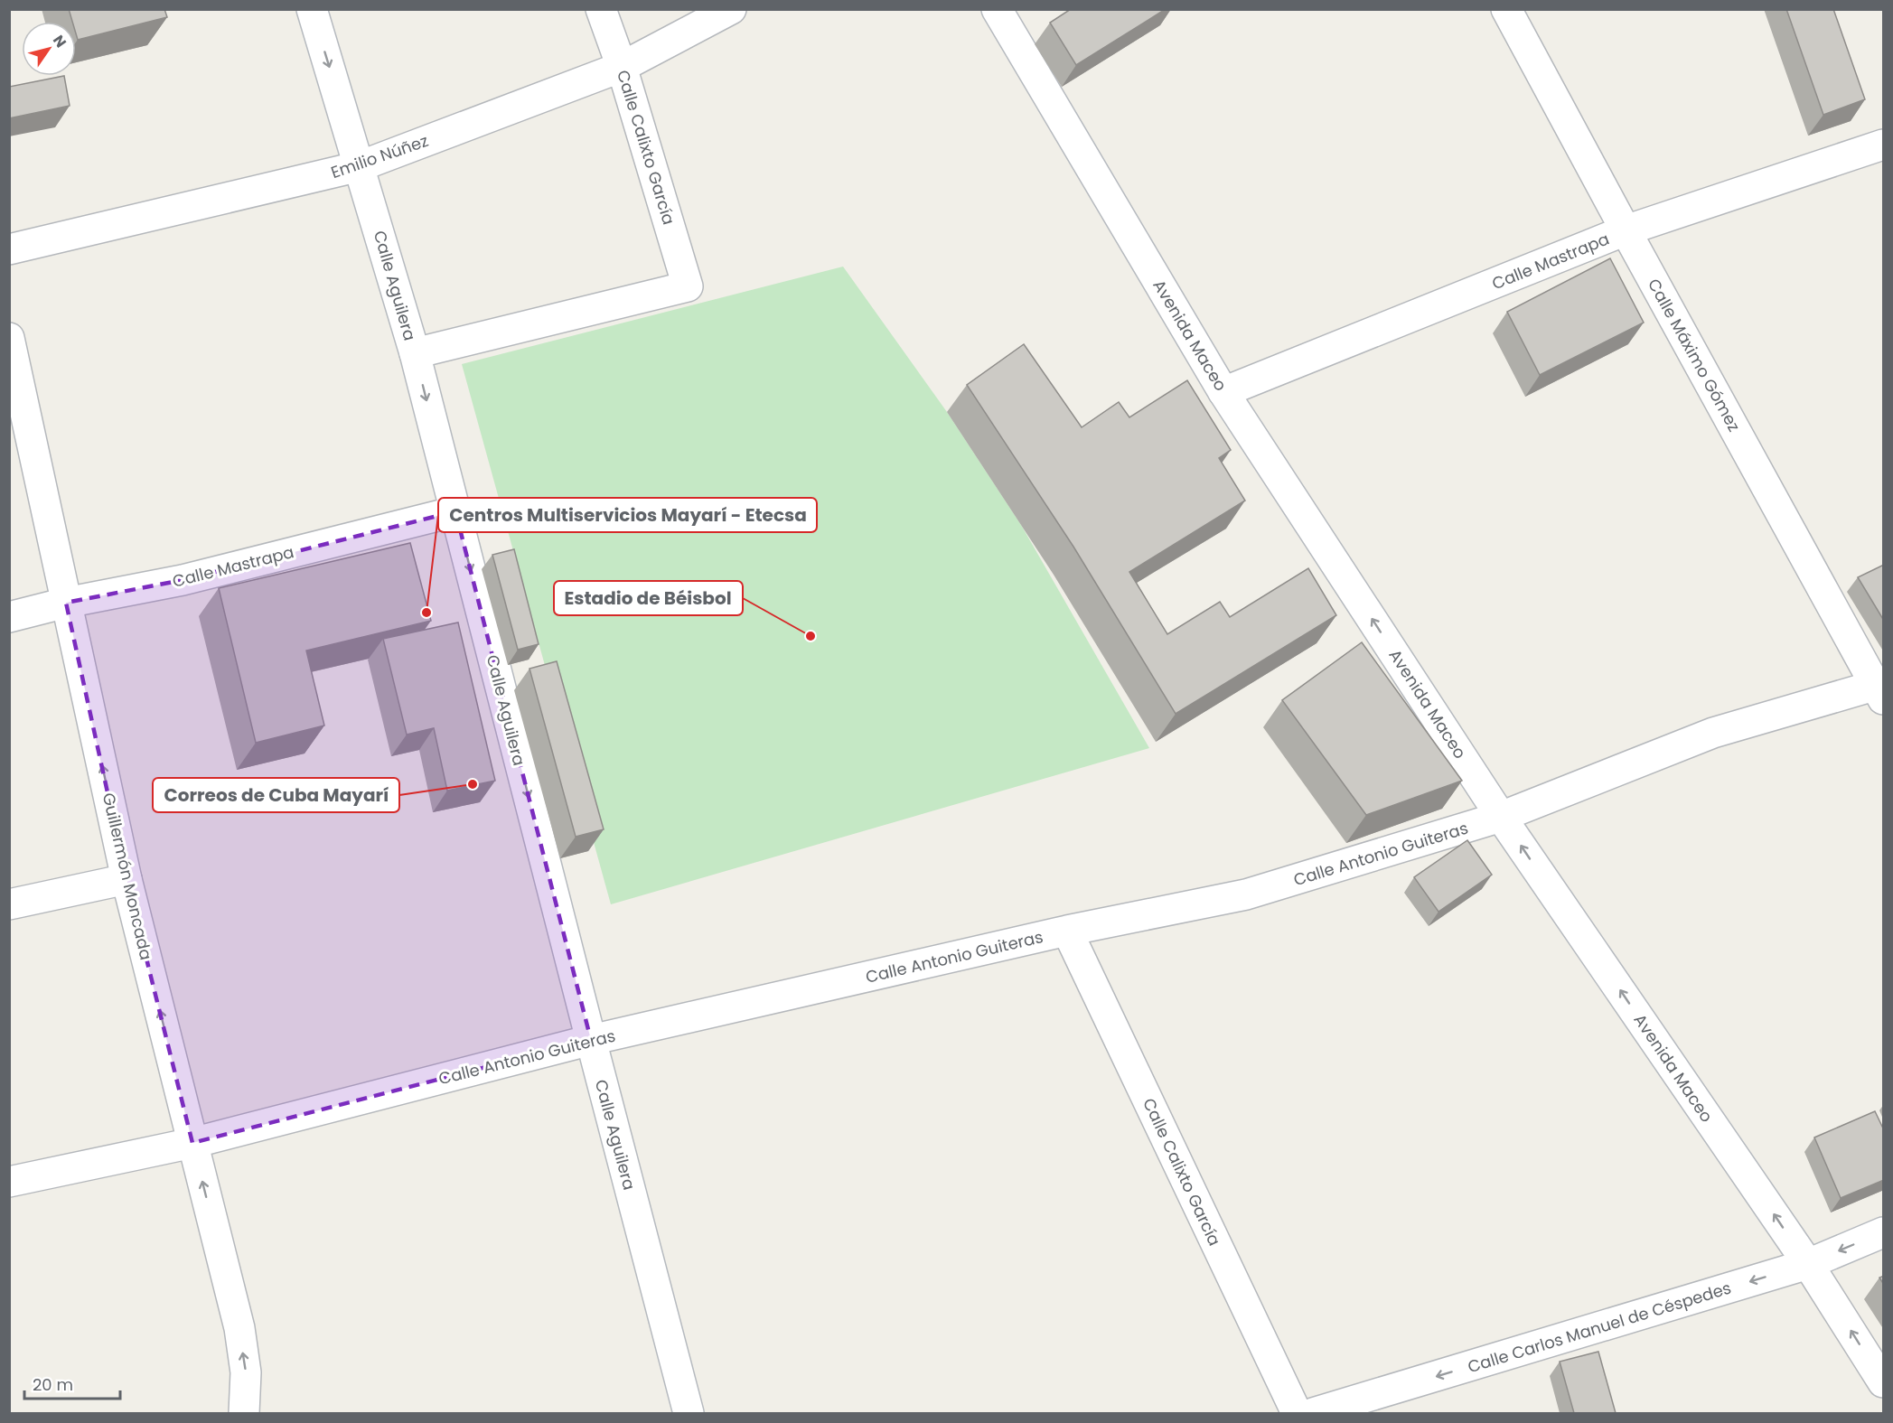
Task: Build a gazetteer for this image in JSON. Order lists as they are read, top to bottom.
{
  "streets": {
    "street": [
      "Calle Calixto García",
      "Emilio Núñez",
      "Calle Mastrapa",
      "Calle Aguilera",
      "Avenida Maceo",
      "Calle Máximo Gómez",
      "Calle Antonio Guiteras",
      "Guillermón Moncada",
      "Calle Carlos Manuel de Céspedes"
    ]
  },
  "crossings": [
    ["Calle Calixto García", "Emilio Núñez"],
    ["Calle Calixto García", "Calle Aguilera"],
    ["Calle Calixto García", "Calle Antonio Guiteras"],
    ["Calle Calixto García", "Calle Carlos Manuel de Céspedes"],
    ["Emilio Núñez", "Calle Aguilera"],
    ["Calle Mastrapa", "Calle Aguilera"],
    ["Calle Mastrapa", "Avenida Maceo"],
    ["Calle Mastrapa", "Calle Máximo Gómez"],
    ["Calle Mastrapa", "Guillermón Moncada"],
    ["Calle Aguilera", "Calle Antonio Guiteras"],
    ["Avenida Maceo", "Calle Antonio Guiteras"],
    ["Avenida Maceo", "Calle Carlos Manuel de Céspedes"],
    ["Calle Máximo Gómez", "Calle Antonio Guiteras"],
    ["Calle Antonio Guiteras", "Guillermón Moncada"]
  ],
  "one_way": [
    "Calle Aguilera",
    "Avenida Maceo",
    "Guillermón Moncada",
    "Calle Carlos Manuel de Céspedes"
  ],
  "places": ["Centros Multiservicios Mayarí - Etecsa", "Estadio de Béisbol", "Correos de Cuba Mayarí"],
  "scale_bar": "20 m",
  "north": "top right"
}
